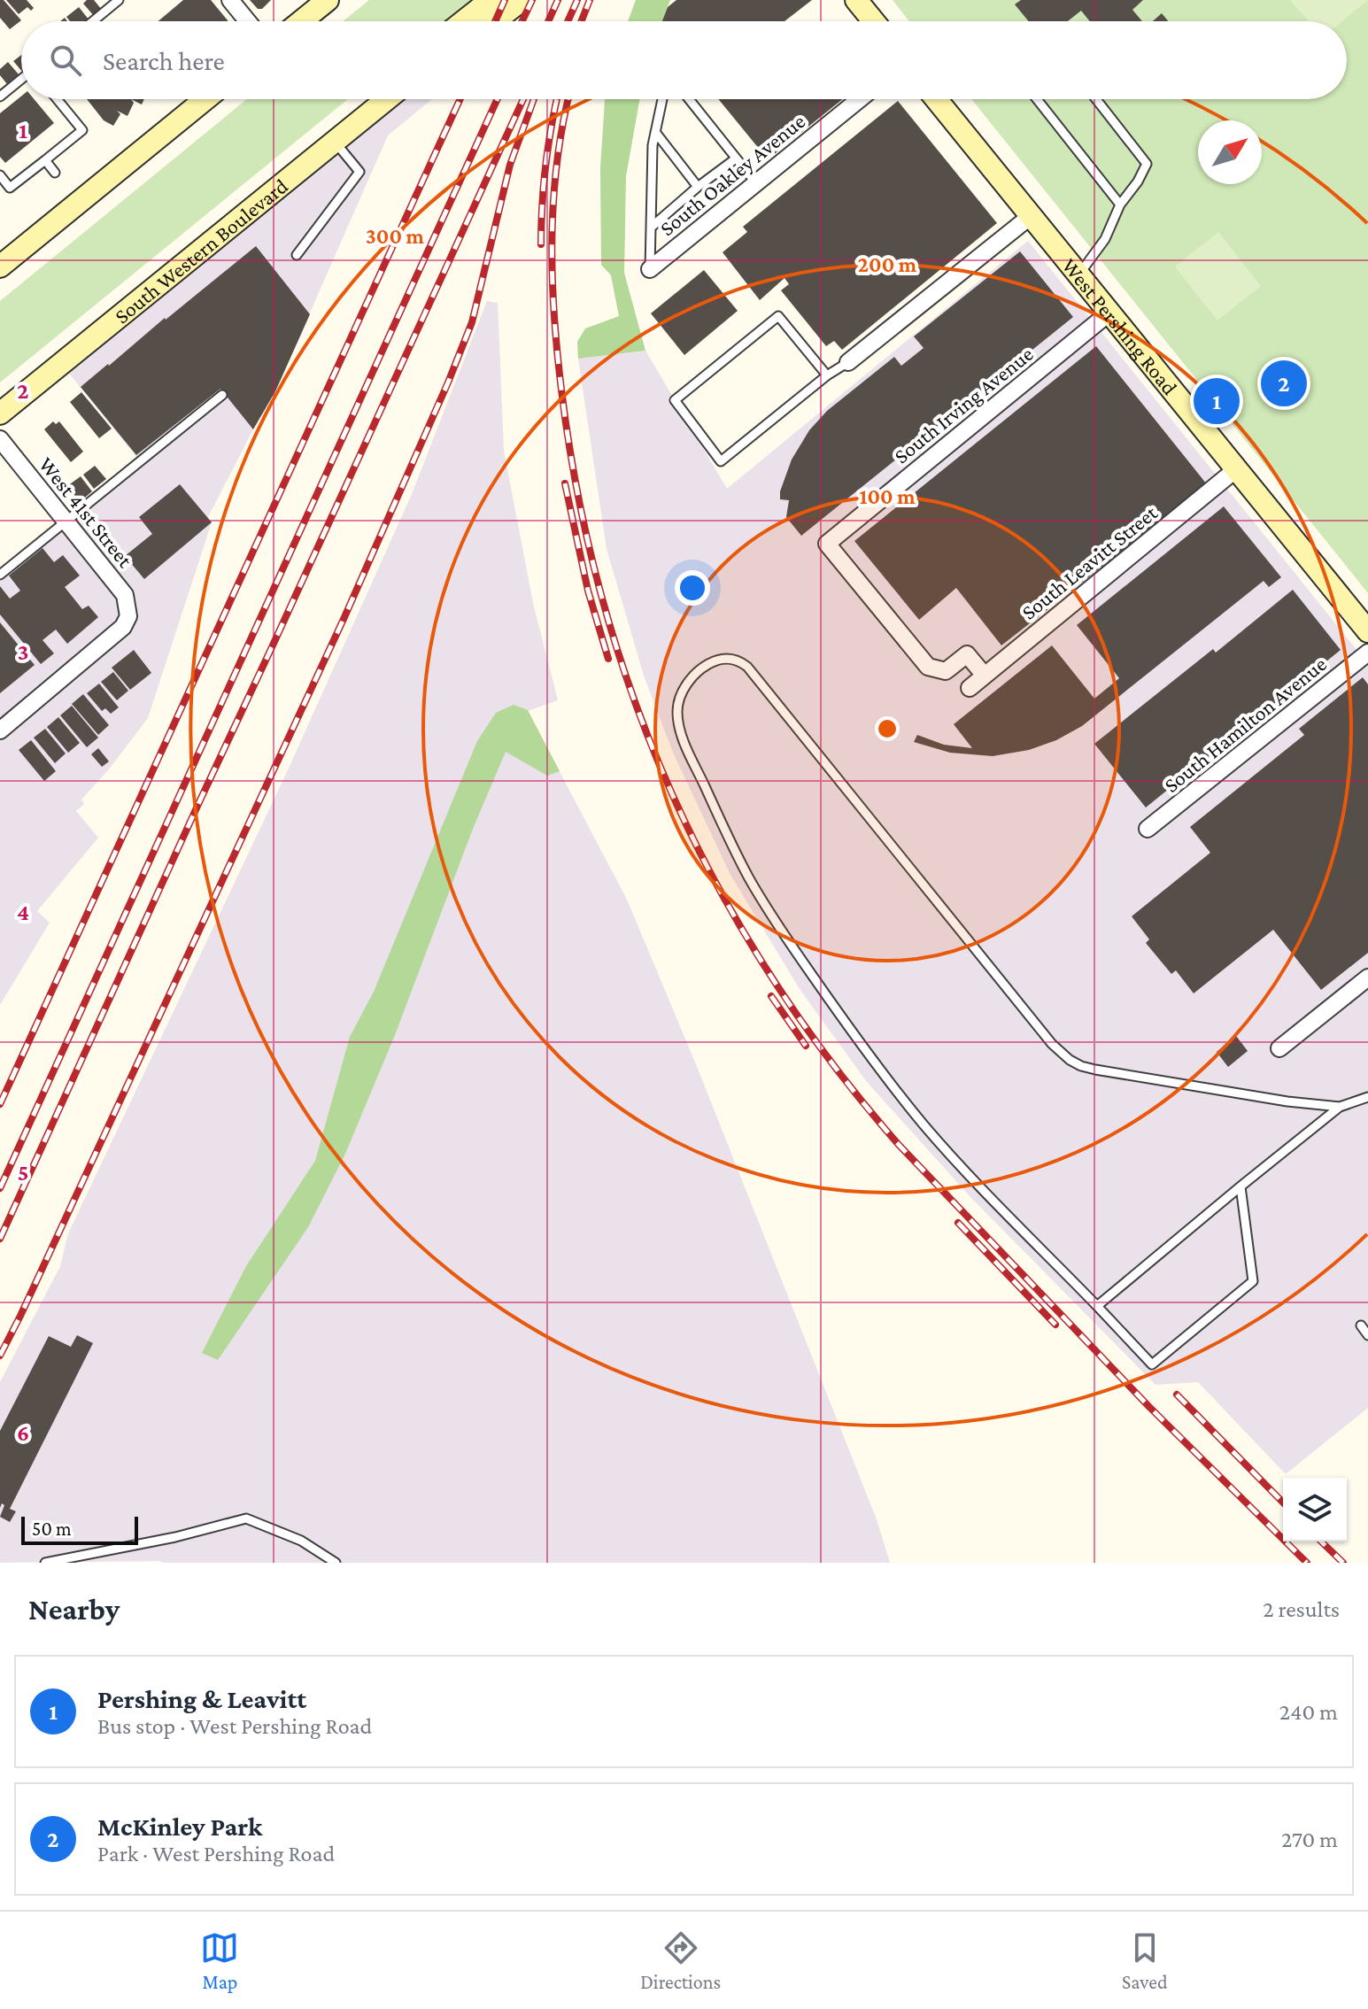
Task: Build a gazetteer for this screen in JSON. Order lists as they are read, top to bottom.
{
  "streets": {
    "main road": ["South Western Boulevard", "West Pershing Road"],
    "street": [
      "South Oakley Avenue",
      "South Irving Avenue",
      "West 41st Street",
      "South Leavitt Street",
      "South Hamilton Avenue"
    ]
  },
  "crossings": [
    ["West Pershing Road", "South Irving Avenue"],
    ["West Pershing Road", "South Leavitt Street"],
    ["South Irving Avenue", "South Leavitt Street"]
  ],
  "scale_bar": "50 m",
  "north": "top right",
  "page": {
    "search": "Search here",
    "pins": ["2", "1"],
    "scale": "50 m",
    "heading": ["Nearby", "2 results"],
    "list": [
      {
        "mark": "1",
        "name": "Pershing & Leavitt",
        "note": "Bus stop · West Pershing Road",
        "value": "240 m"
      },
      {
        "mark": "2",
        "name": "McKinley Park",
        "note": "Park · West Pershing Road",
        "value": "270 m"
      }
    ],
    "nav": ["Map", "Directions", "Saved"]
  },
  "grid": {
    "rows": [
      "1",
      "2",
      "3",
      "4",
      "5",
      "6"
    ]
  },
  "rings": ["300 m", "200 m", "100 m"]
}
